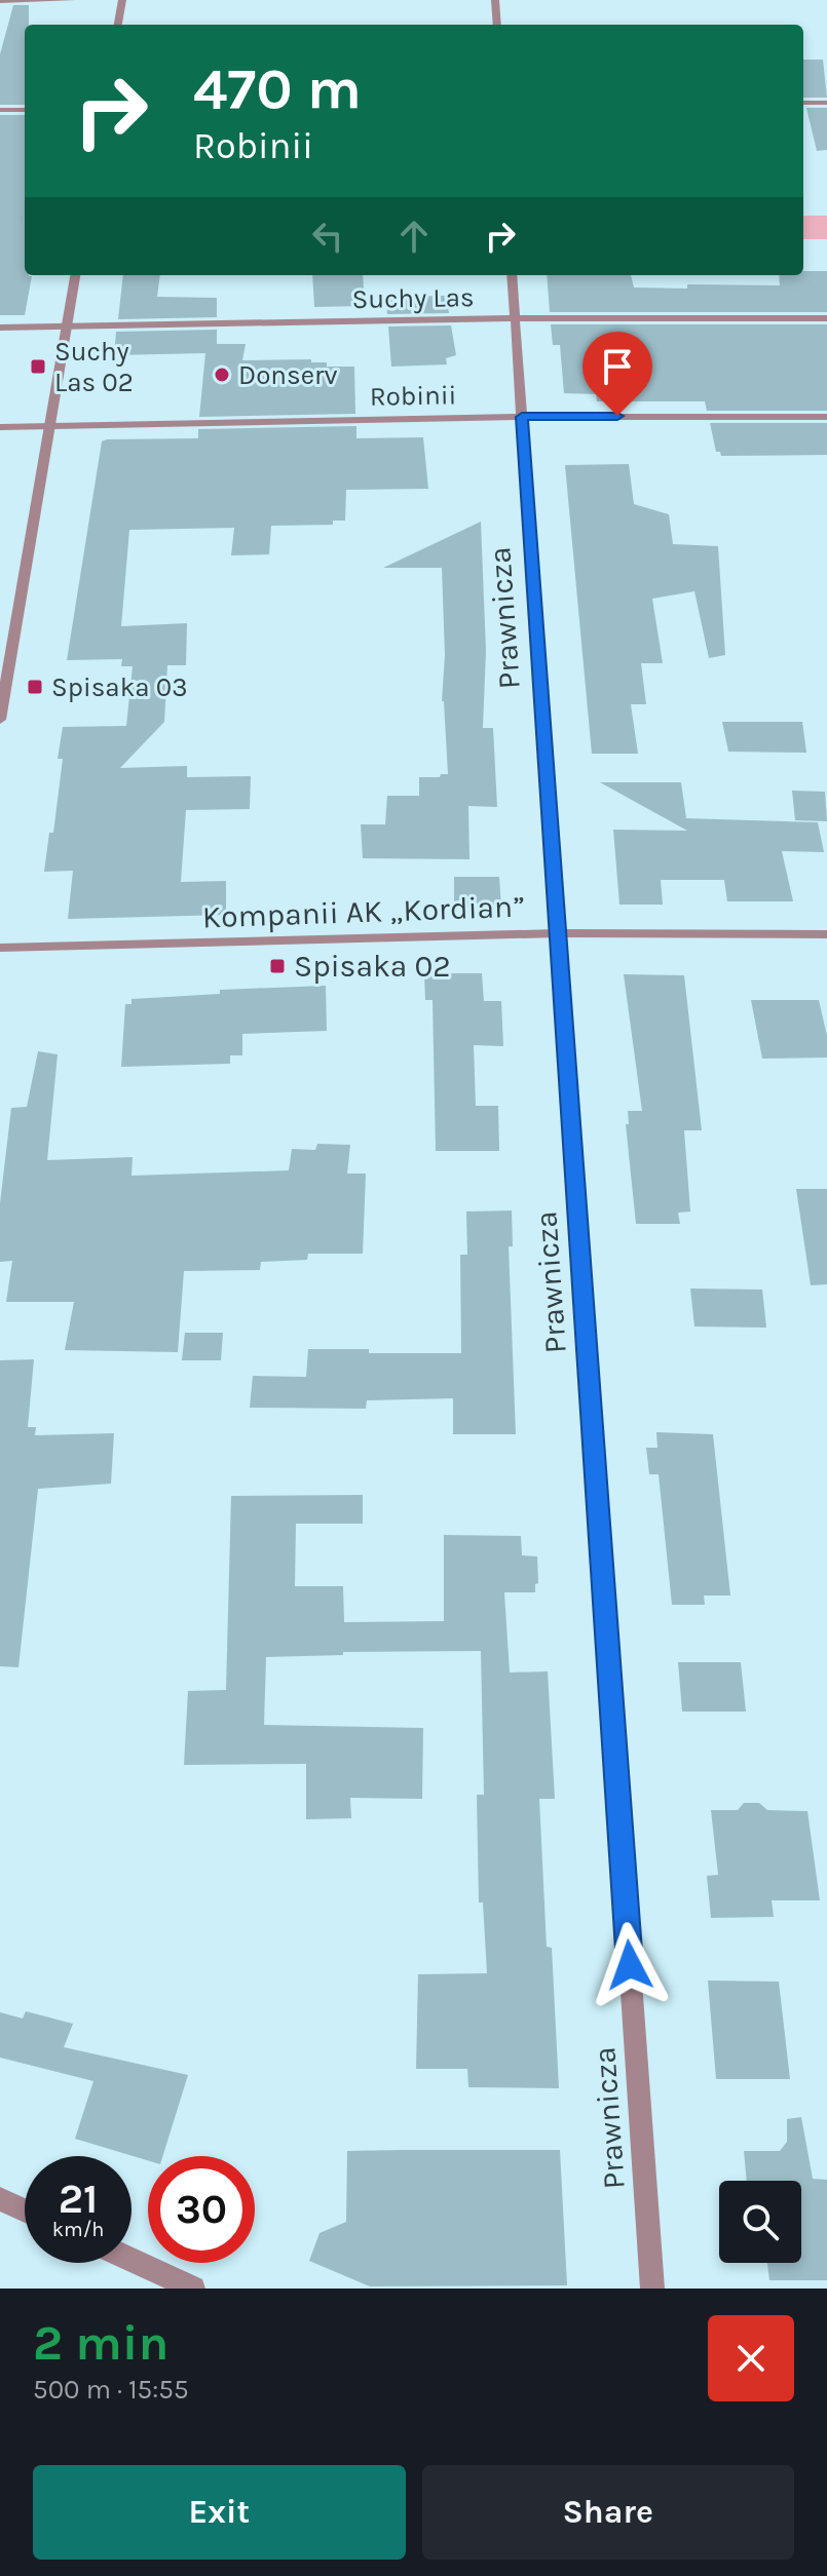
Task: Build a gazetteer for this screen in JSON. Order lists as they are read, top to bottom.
{
  "streets": {
    "street": [
      "Suchy Las",
      "Robinii",
      "Prawnicza",
      "Kompanii AK „Kordian”"
    ]
  },
  "crossings": [
    ["Suchy Las", "Prawnicza"],
    ["Robinii", "Prawnicza"],
    ["Prawnicza", "Kompanii AK „Kordian”"]
  ],
  "places": {
    "transit": ["Suchy Las 02", "Spisaka 03", "Spisaka 02"],
    "other": ["Donserv"]
  },
  "page": {
    "turn": ["470 m", "Robinii"],
    "speed": "21 km/h",
    "limit": "30",
    "heading": ["2 min", "500 m · 15:55"],
    "buttons": ["Exit", "Share"]
  }
}
